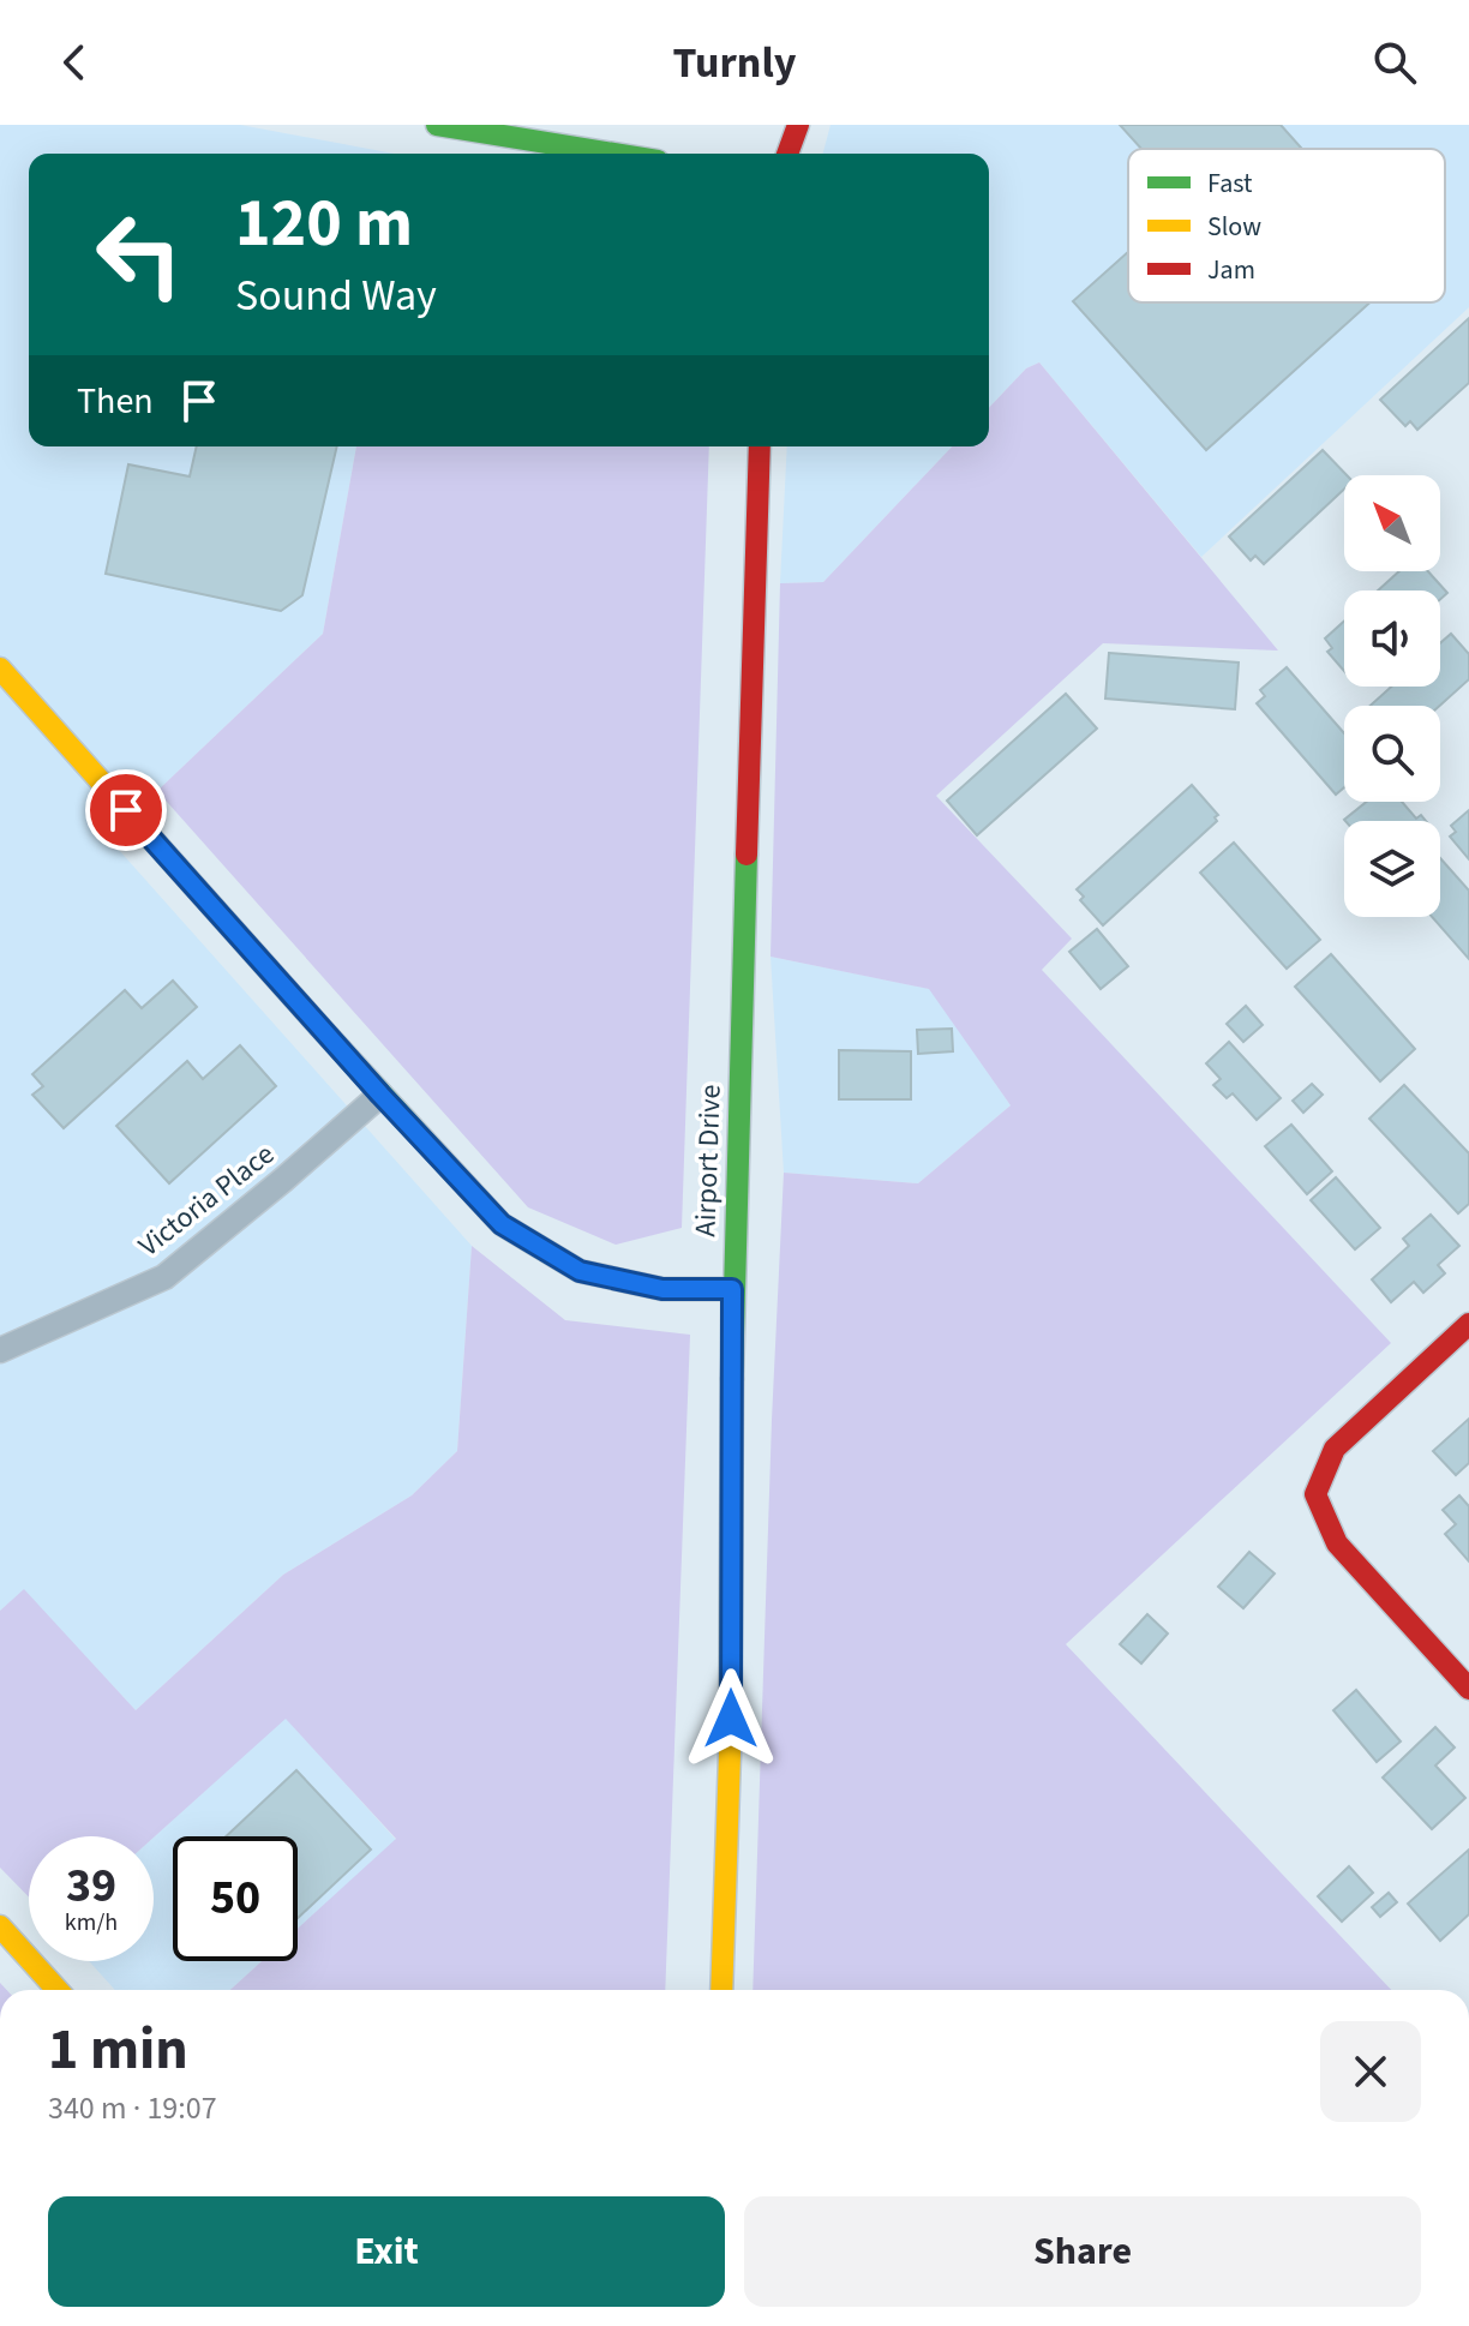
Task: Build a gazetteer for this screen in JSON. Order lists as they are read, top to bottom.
{
  "streets": {
    "street": ["Airport Drive", "Victoria Place"]
  },
  "legend": ["Fast", "Slow", "Jam"],
  "north": "top left",
  "page": {
    "header": "Turnly",
    "turn": ["120 m", "Sound Way"],
    "then": "Then",
    "speed": "39 km/h",
    "limit": "50",
    "heading": ["1 min", "340 m · 19:07"],
    "buttons": ["Exit", "Share"]
  }
}
